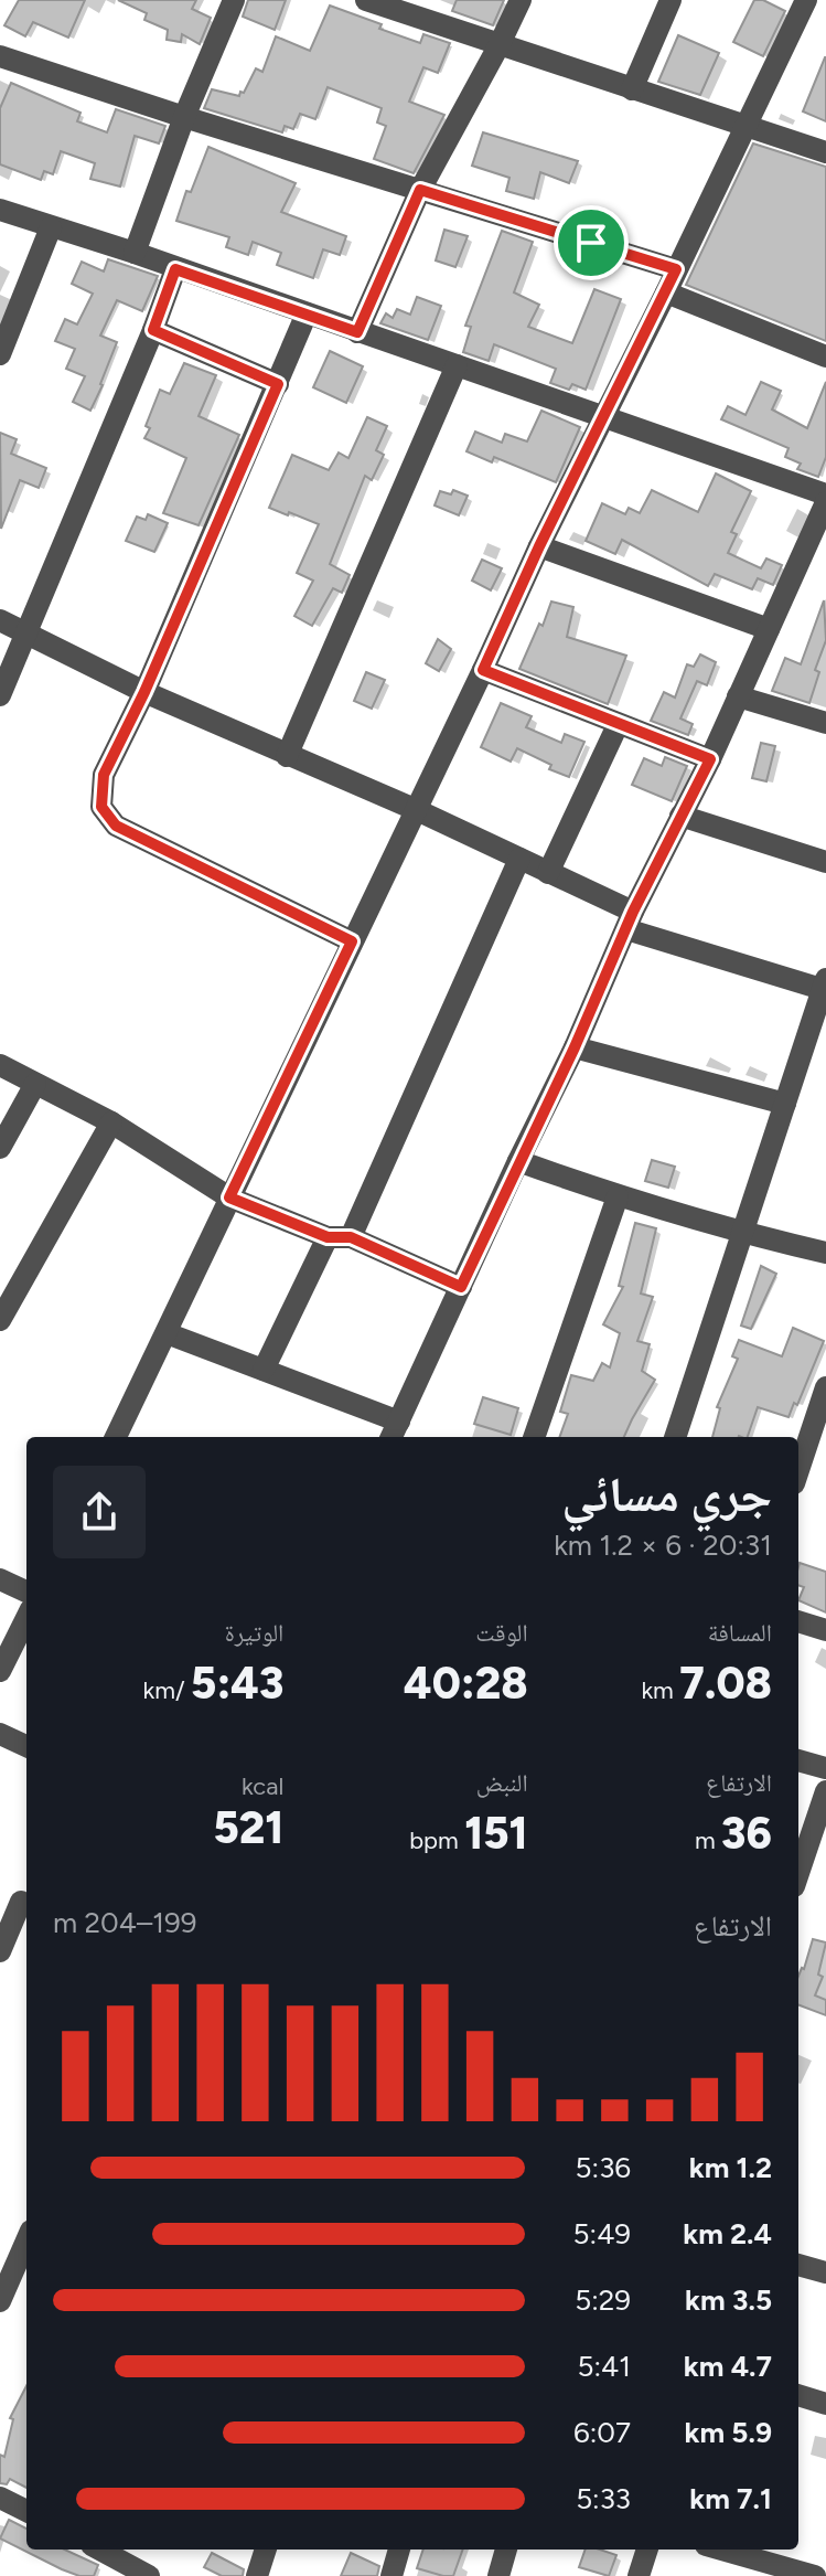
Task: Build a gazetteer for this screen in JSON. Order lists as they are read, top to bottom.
{
  "page": {
    "heading": ["جري مسائي", "20:31 · 6 × 1.2 km"],
    "stats": [
      ["المسافة", "7.08 km"],
      ["الوقت", "40:28"],
      ["الوتيرة", "5:43 /km"],
      ["الارتفاع", "36 m"],
      ["النبض", "151 bpm"],
      ["kcal", "521"]
    ],
    "chart": ["الارتفاع", "199–204 m"],
    "list": [
      {
        "name": "1.2 km",
        "note": "5:36"
      },
      {
        "name": "2.4 km",
        "note": "5:49"
      },
      {
        "name": "3.5 km",
        "note": "5:29"
      },
      {
        "name": "4.7 km",
        "note": "5:41"
      },
      {
        "name": "5.9 km",
        "note": "6:07"
      },
      {
        "name": "7.1 km",
        "note": "5:33"
      }
    ]
  }
}
